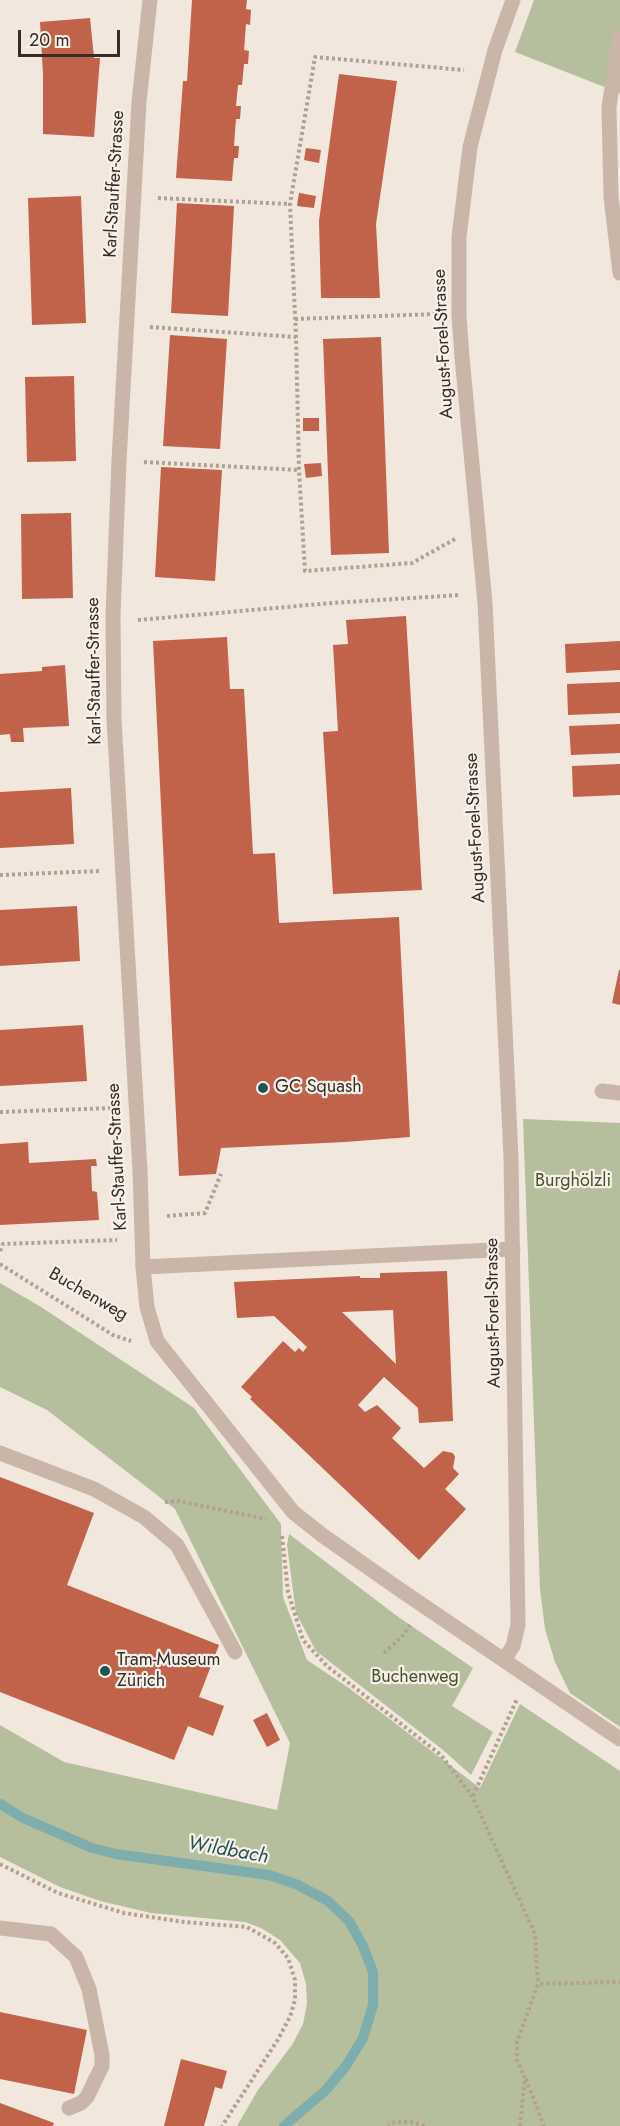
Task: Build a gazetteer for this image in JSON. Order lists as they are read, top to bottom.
{
  "streets": {
    "street": ["Karl-Stauffer-Strasse", "August-Forel-Strasse"],
    "path": ["Buchenweg"]
  },
  "crossings": [
    ["Karl-Stauffer-Strasse", "Buchenweg"]
  ],
  "water": ["Wildbach"],
  "parks": ["Burghölzli", "Buchenweg"],
  "places": ["GC Squash", "Tram-Museum Zürich"],
  "scale_bar": "20 m"
}
